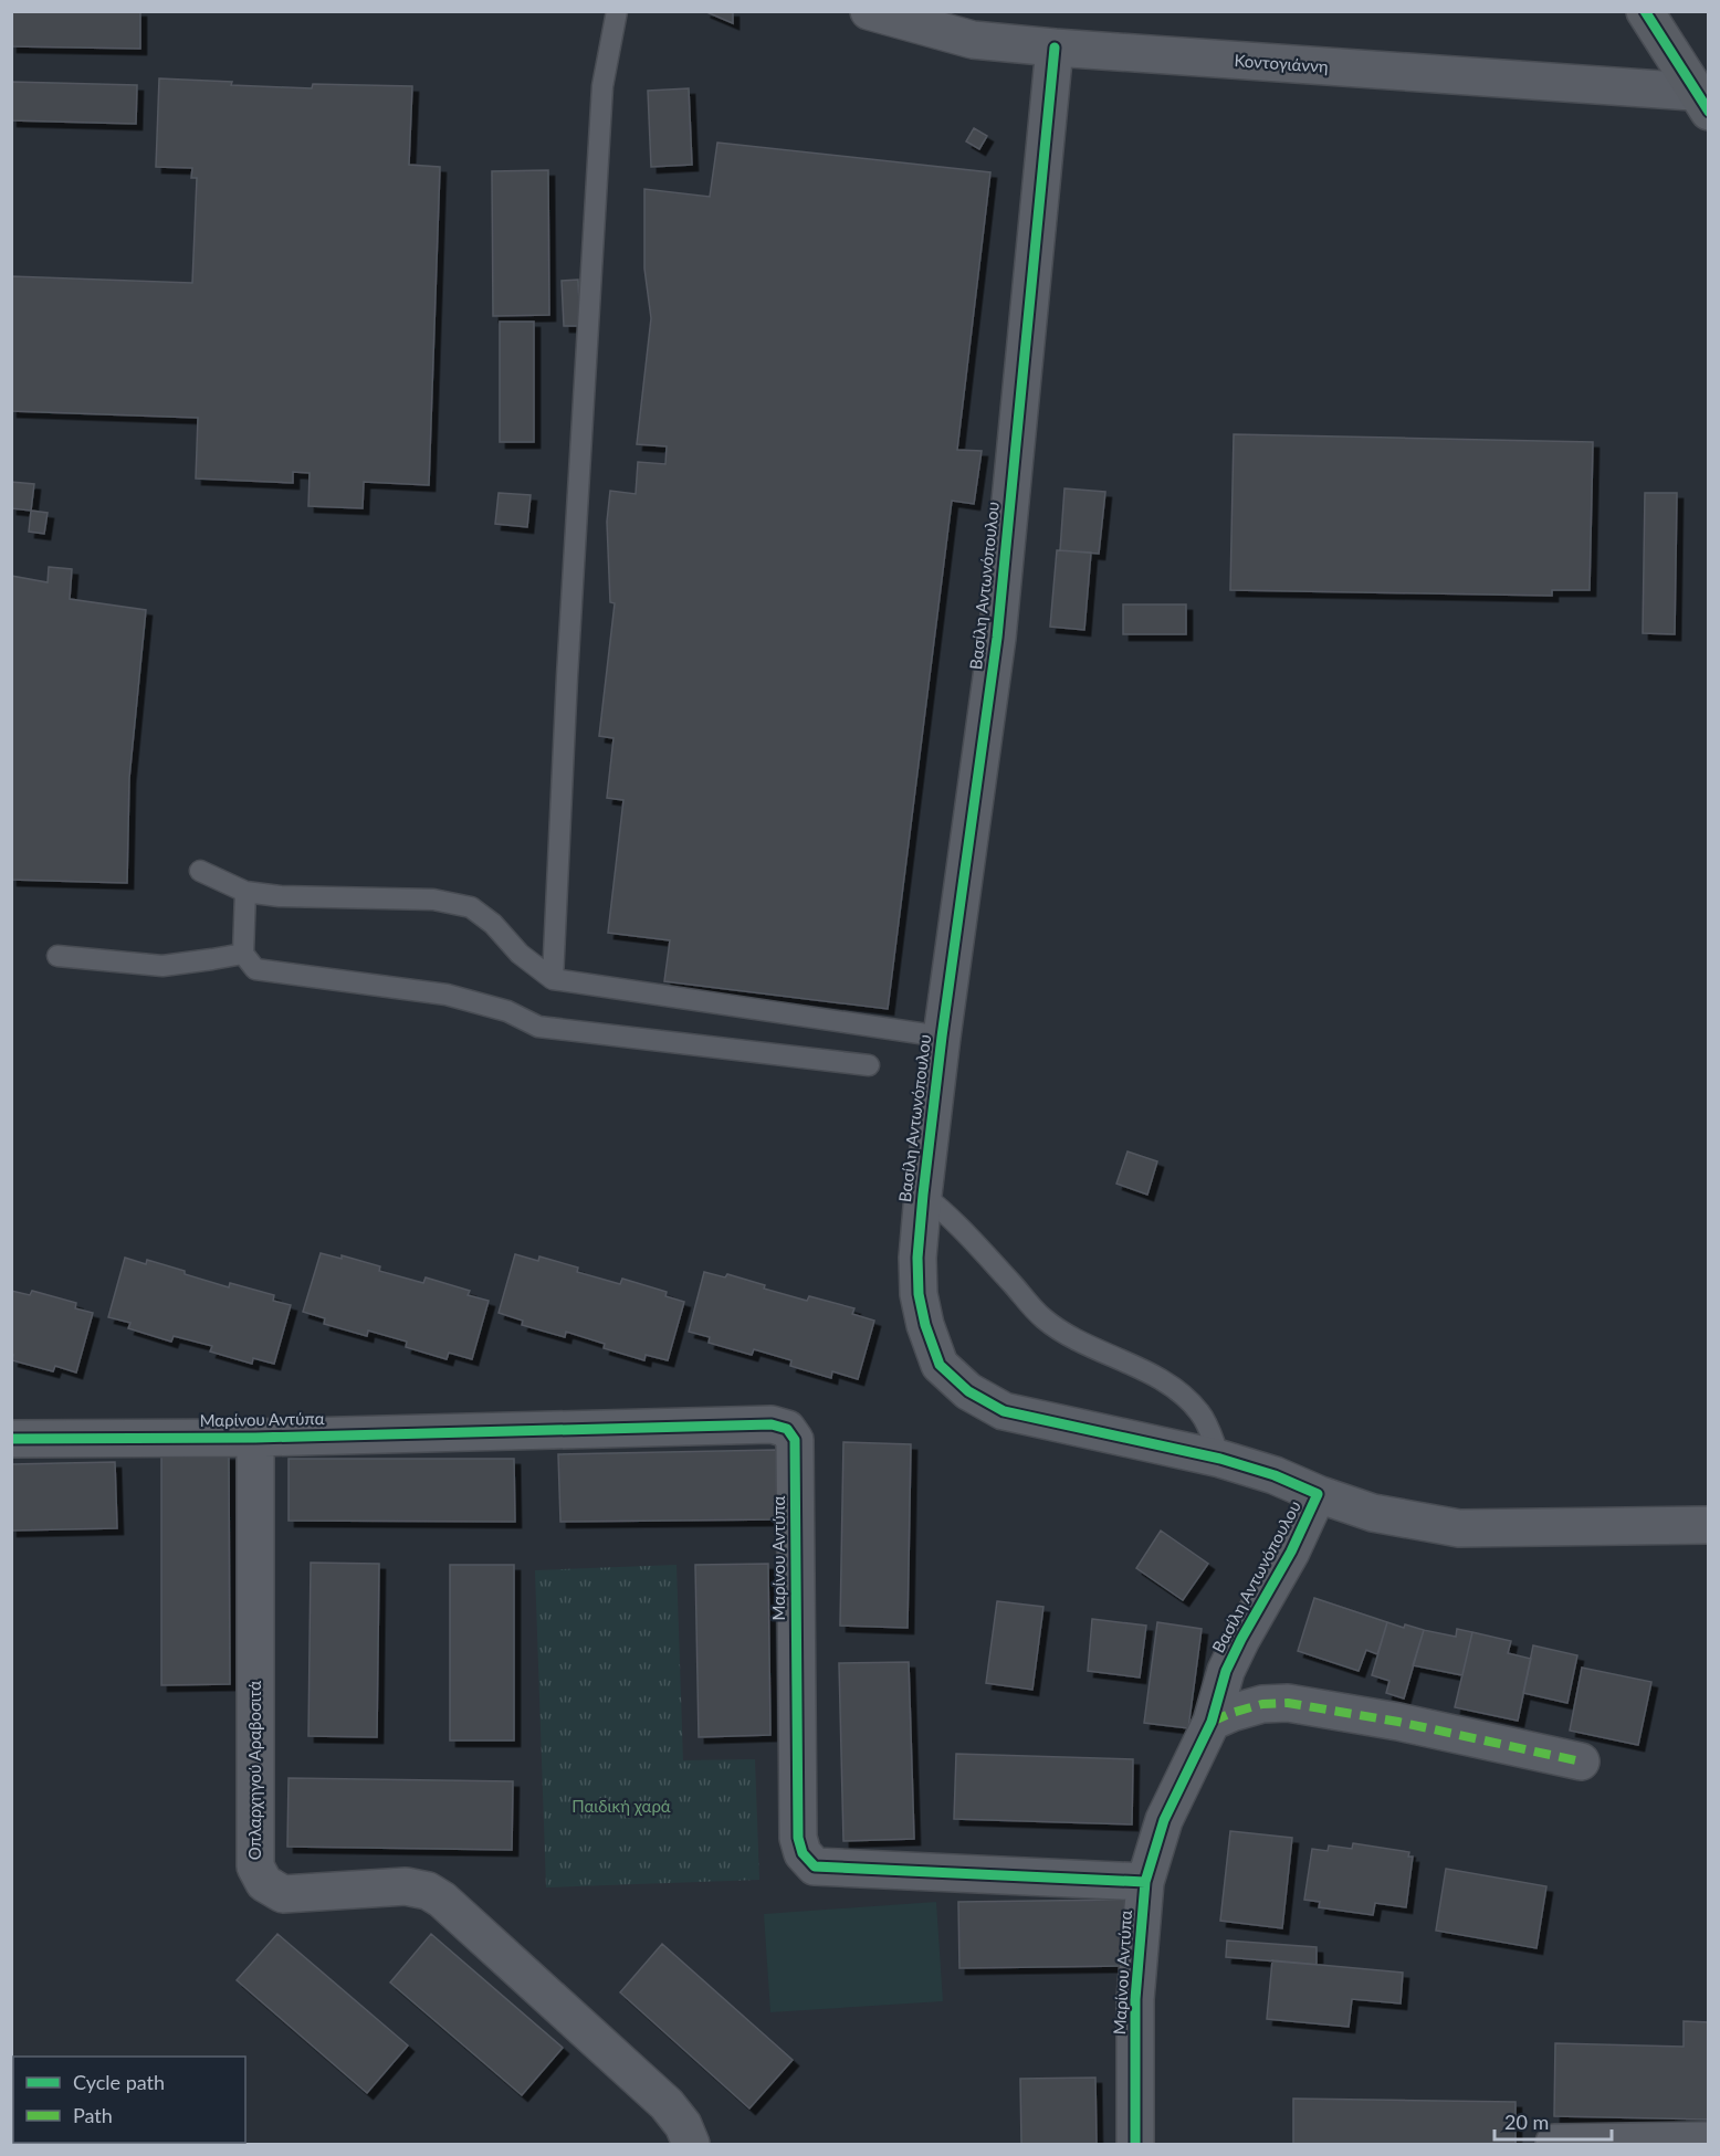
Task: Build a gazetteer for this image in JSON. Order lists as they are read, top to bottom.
{
  "streets": {
    "street": [
      "Κοντογιάννη",
      "Βασίλη Αντωνόπουλου",
      "Μαρίνου Αντύπα",
      "Οπλαρχηγού Αραβοσιτά"
    ]
  },
  "crossings": [
    ["Κοντογιάννη", "Βασίλη Αντωνόπουλου"],
    ["Βασίλη Αντωνόπουλου", "Μαρίνου Αντύπα"],
    ["Μαρίνου Αντύπα", "Οπλαρχηγού Αραβοσιτά"]
  ],
  "parks": ["Παιδική χαρά"],
  "legend": ["Cycle path", "Path"],
  "scale_bar": "20 m"
}
